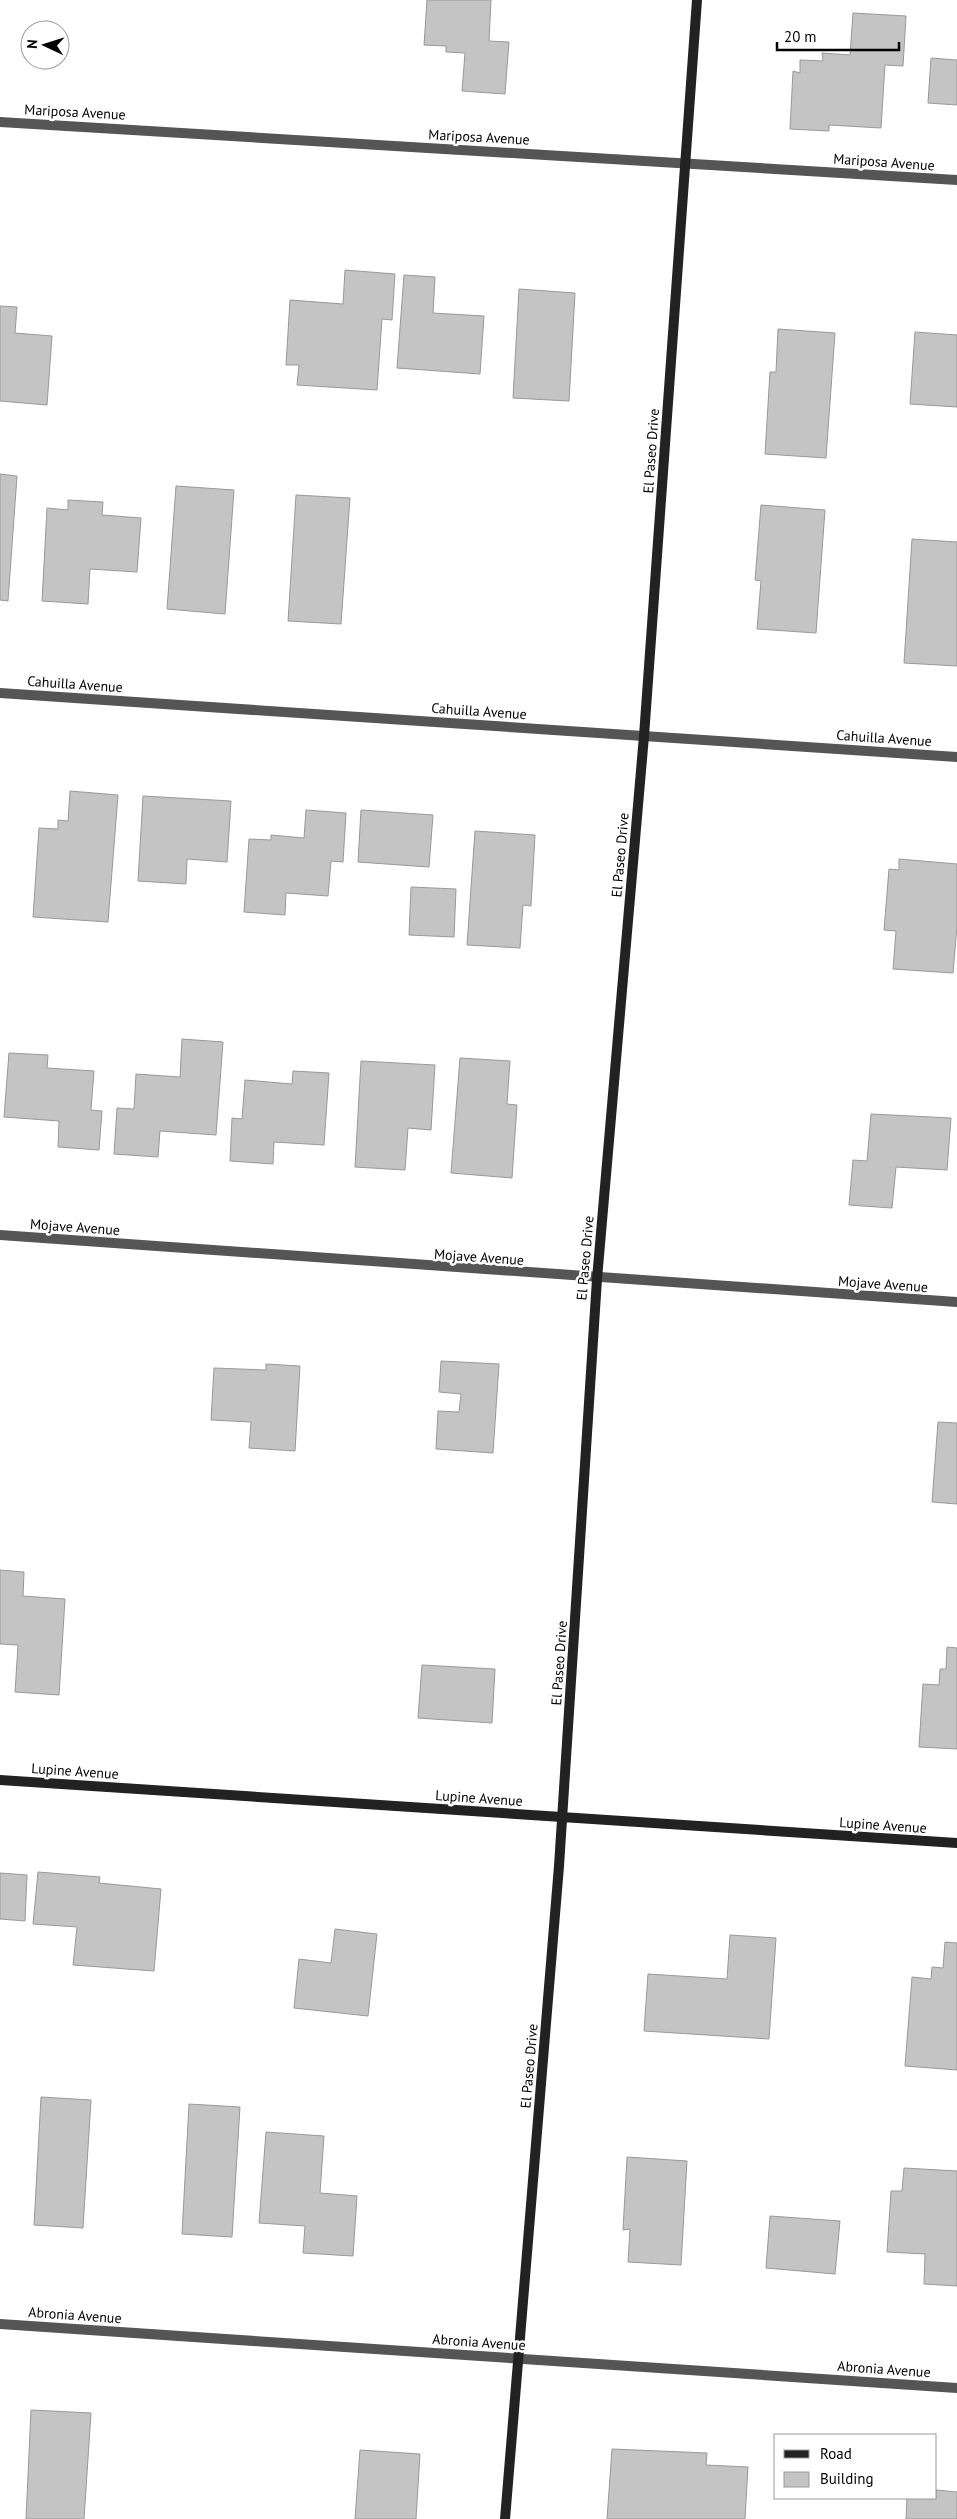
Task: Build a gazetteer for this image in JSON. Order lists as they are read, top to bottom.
{
  "streets": {
    "street": [
      "Mariposa Avenue",
      "El Paseo Drive",
      "Cahuilla Avenue",
      "Mojave Avenue",
      "Lupine Avenue",
      "Abronia Avenue"
    ]
  },
  "crossings": [
    ["Mariposa Avenue", "El Paseo Drive"],
    ["El Paseo Drive", "Cahuilla Avenue"],
    ["El Paseo Drive", "Mojave Avenue"],
    ["El Paseo Drive", "Lupine Avenue"],
    ["El Paseo Drive", "Abronia Avenue"]
  ],
  "legend": ["Road", "Building"],
  "scale_bar": "20 m",
  "north": "left"
}
